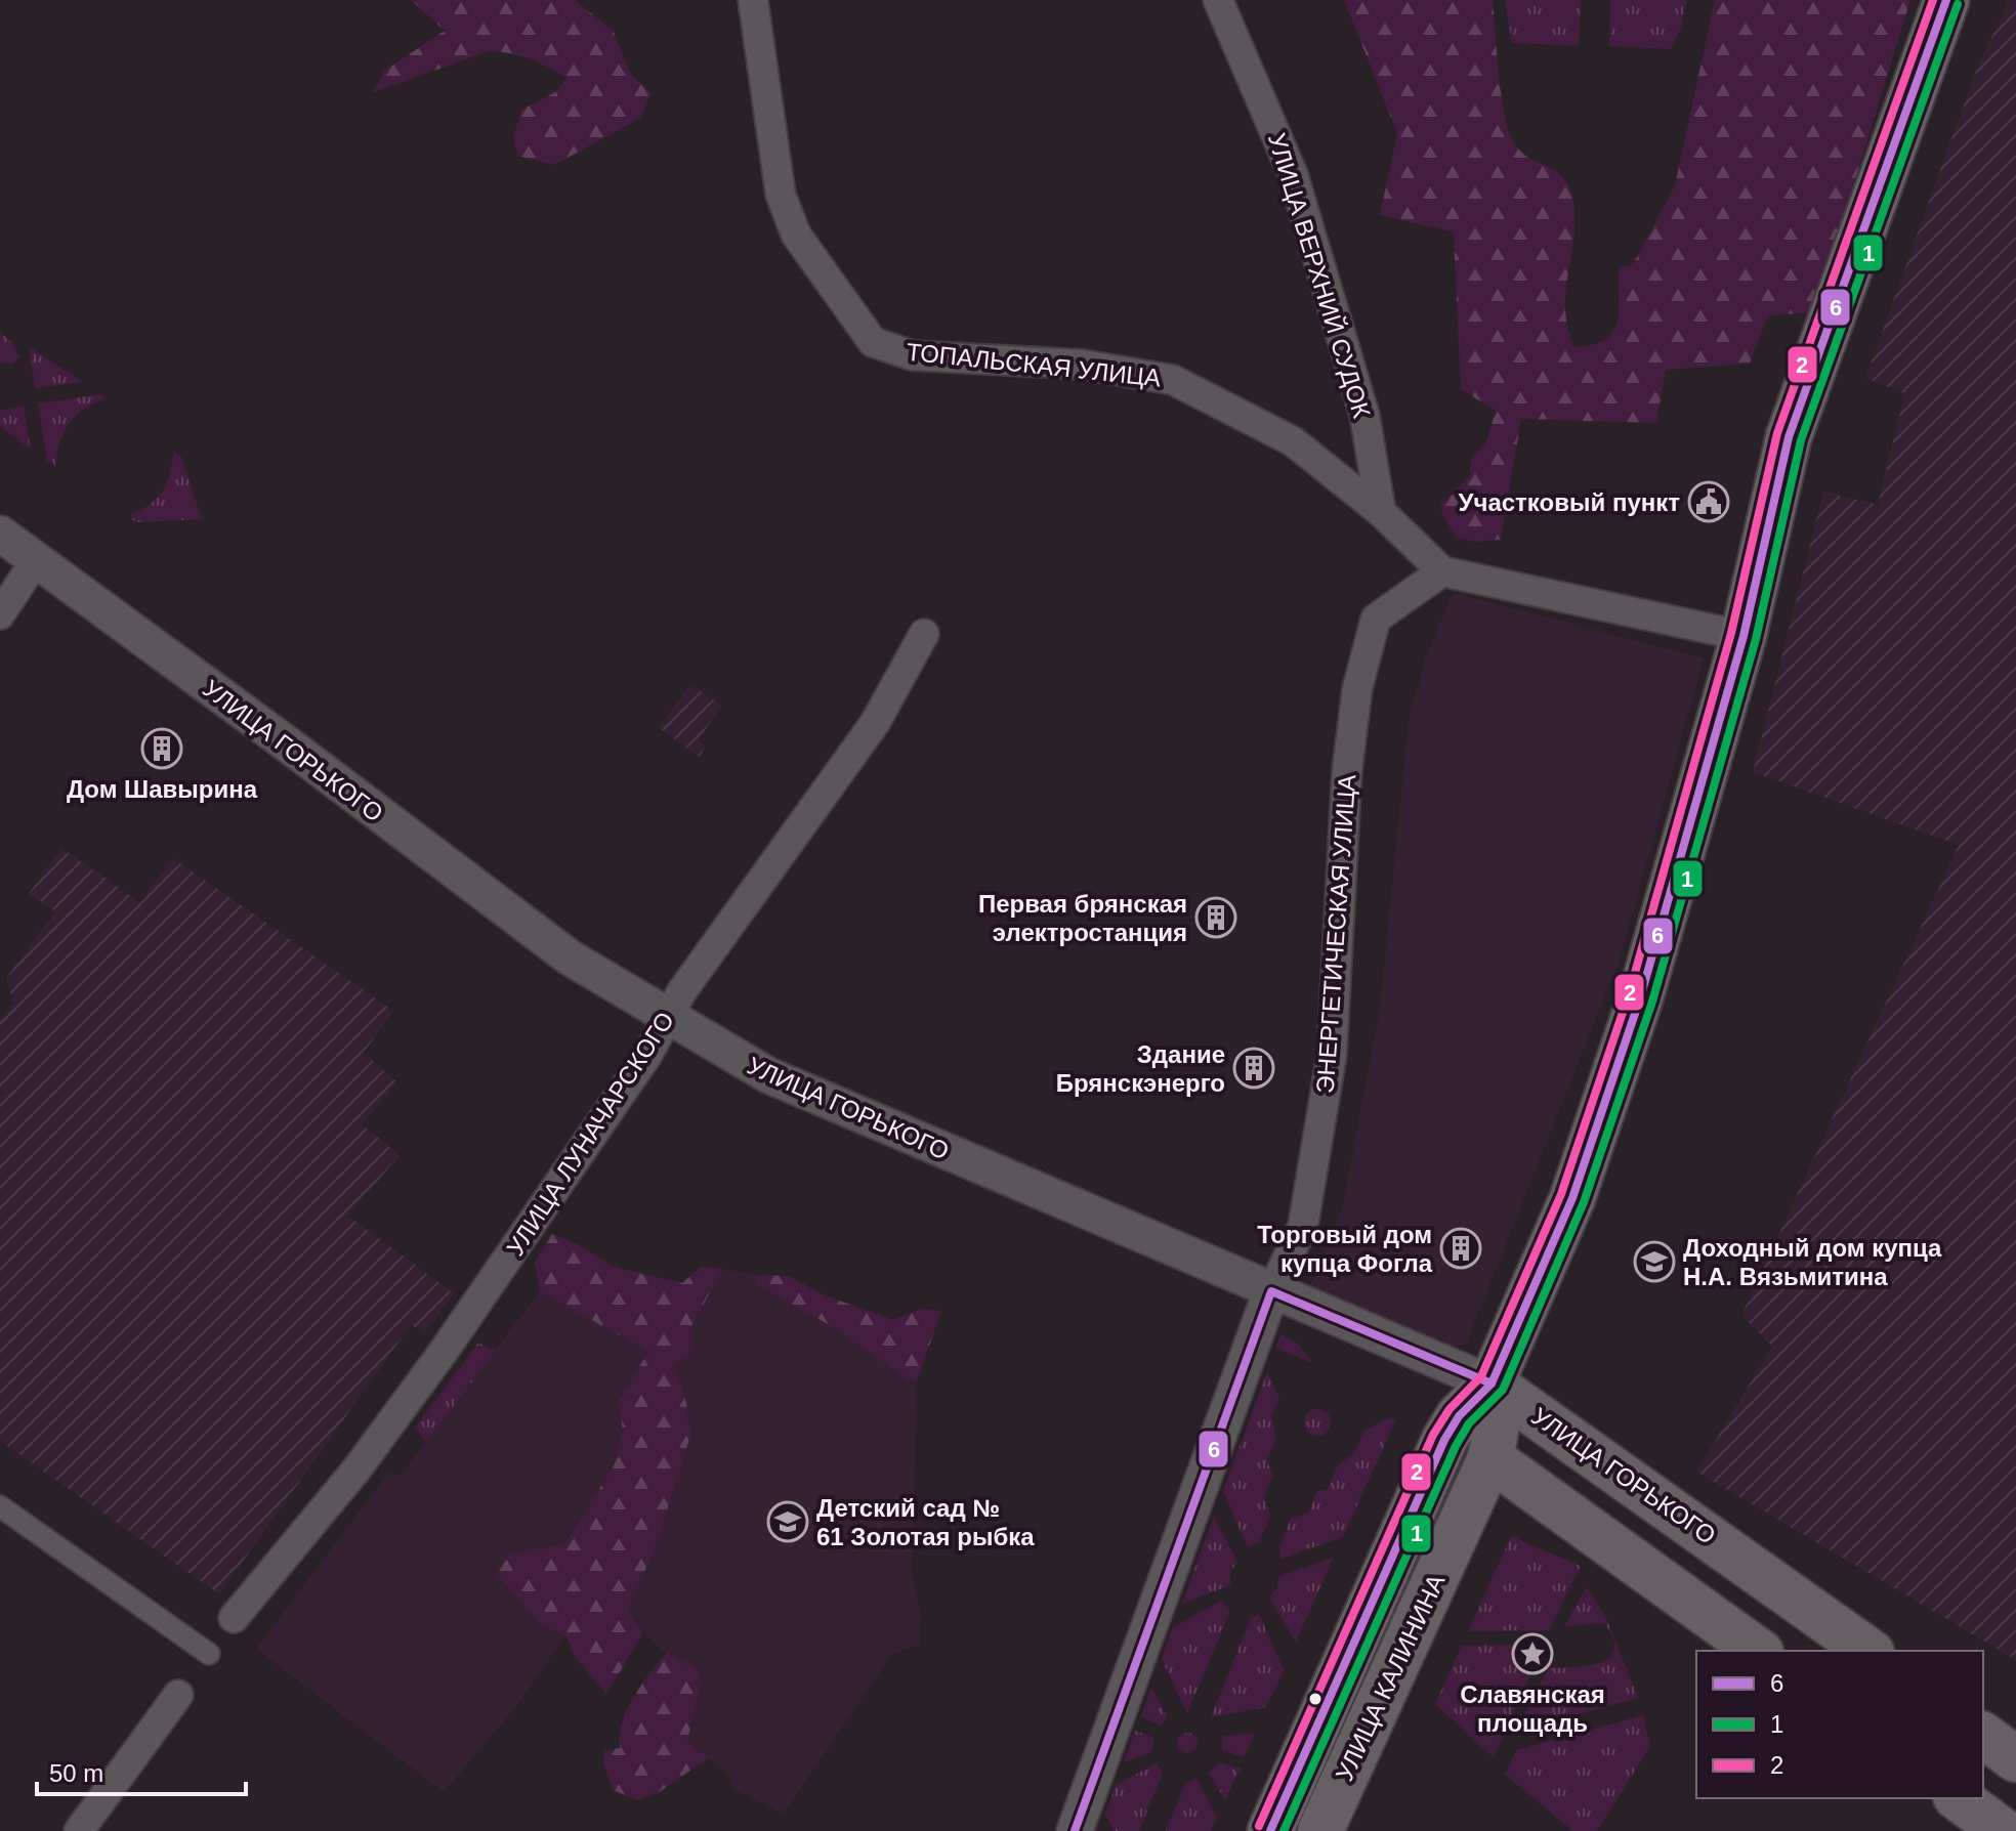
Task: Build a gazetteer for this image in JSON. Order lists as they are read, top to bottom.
{
  "streets": {
    "main road": ["УЛИЦА ГОРЬКОГО", "УЛИЦА КАЛИНИНА"],
    "street": [
      "УЛИЦА ВЕРХНИЙ СУДОК",
      "ТОПАЛЬСКАЯ УЛИЦА",
      "ЭНЕРГЕТИЧЕСКАЯ УЛИЦА",
      "УЛИЦА ЛУНАЧАРСКОГО"
    ]
  },
  "crossings": [
    ["УЛИЦА ВЕРХНИЙ СУДОК", "ТОПАЛЬСКАЯ УЛИЦА"],
    ["ТОПАЛЬСКАЯ УЛИЦА", "ЭНЕРГЕТИЧЕСКАЯ УЛИЦА"],
    ["УЛИЦА ГОРЬКОГО", "ЭНЕРГЕТИЧЕСКАЯ УЛИЦА"],
    ["УЛИЦА ГОРЬКОГО", "УЛИЦА ЛУНАЧАРСКОГО"],
    ["УЛИЦА ГОРЬКОГО", "УЛИЦА КАЛИНИНА"]
  ],
  "places": {
    "public building": ["Участковый пункт"],
    "building": [
      "Дом Шавырина",
      "Первая брянская электростанция",
      "Здание Брянскэнерго",
      "Торговый дом купца Фогла"
    ],
    "school or university": ["Доходный дом купца Н.А. Вязьмитина", "Детский сад № 61 Золотая рыбка"],
    "place": ["Славянская площадь"]
  },
  "lines": ["transit line 6", "transit line 2", "transit line 1"],
  "legend": ["6", "1", "2"],
  "scale_bar": "50 m"
}
